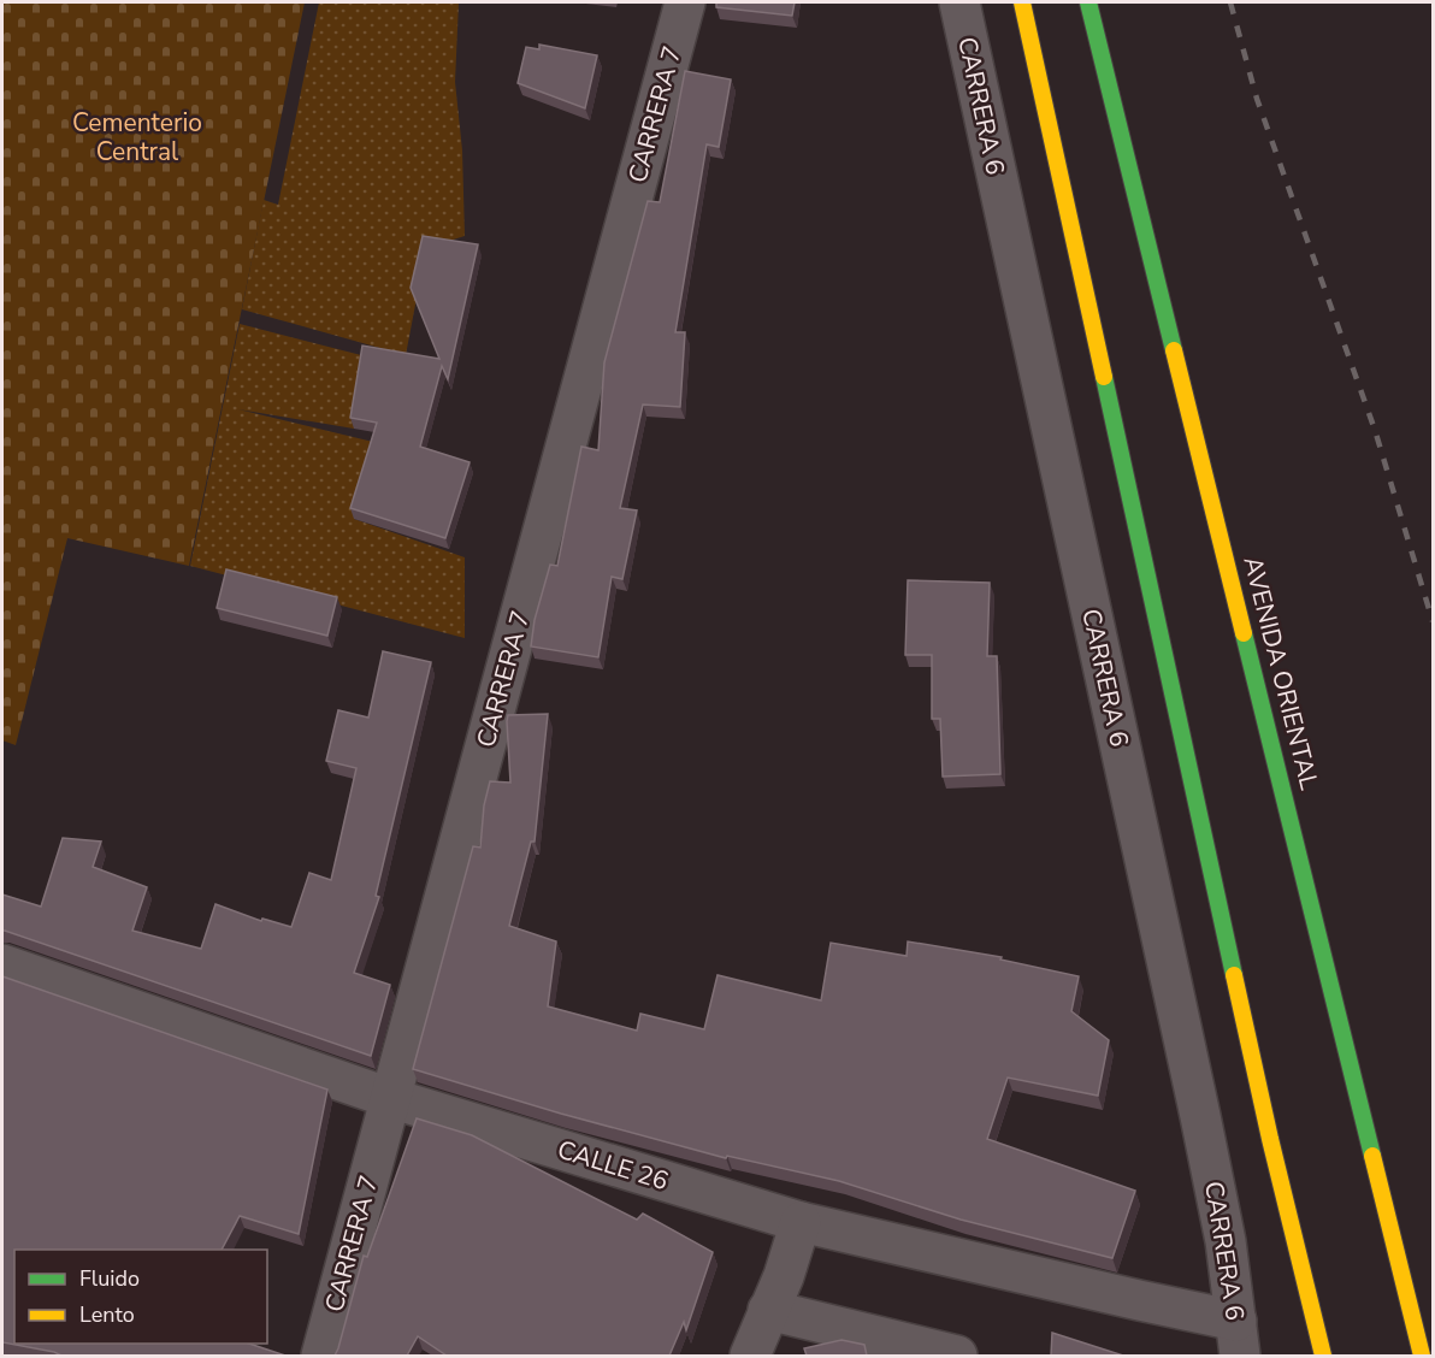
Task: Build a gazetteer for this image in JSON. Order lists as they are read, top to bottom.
{
  "streets": {
    "main road": ["AVENIDA ORIENTAL"],
    "street": ["CARRERA 6", "CARRERA 7", "CALLE 26"]
  },
  "crossings": [
    ["CARRERA 6", "CALLE 26"],
    ["CARRERA 7", "CALLE 26"]
  ],
  "parks": ["Cementerio Central"],
  "legend": ["Fluido", "Lento"]
}
